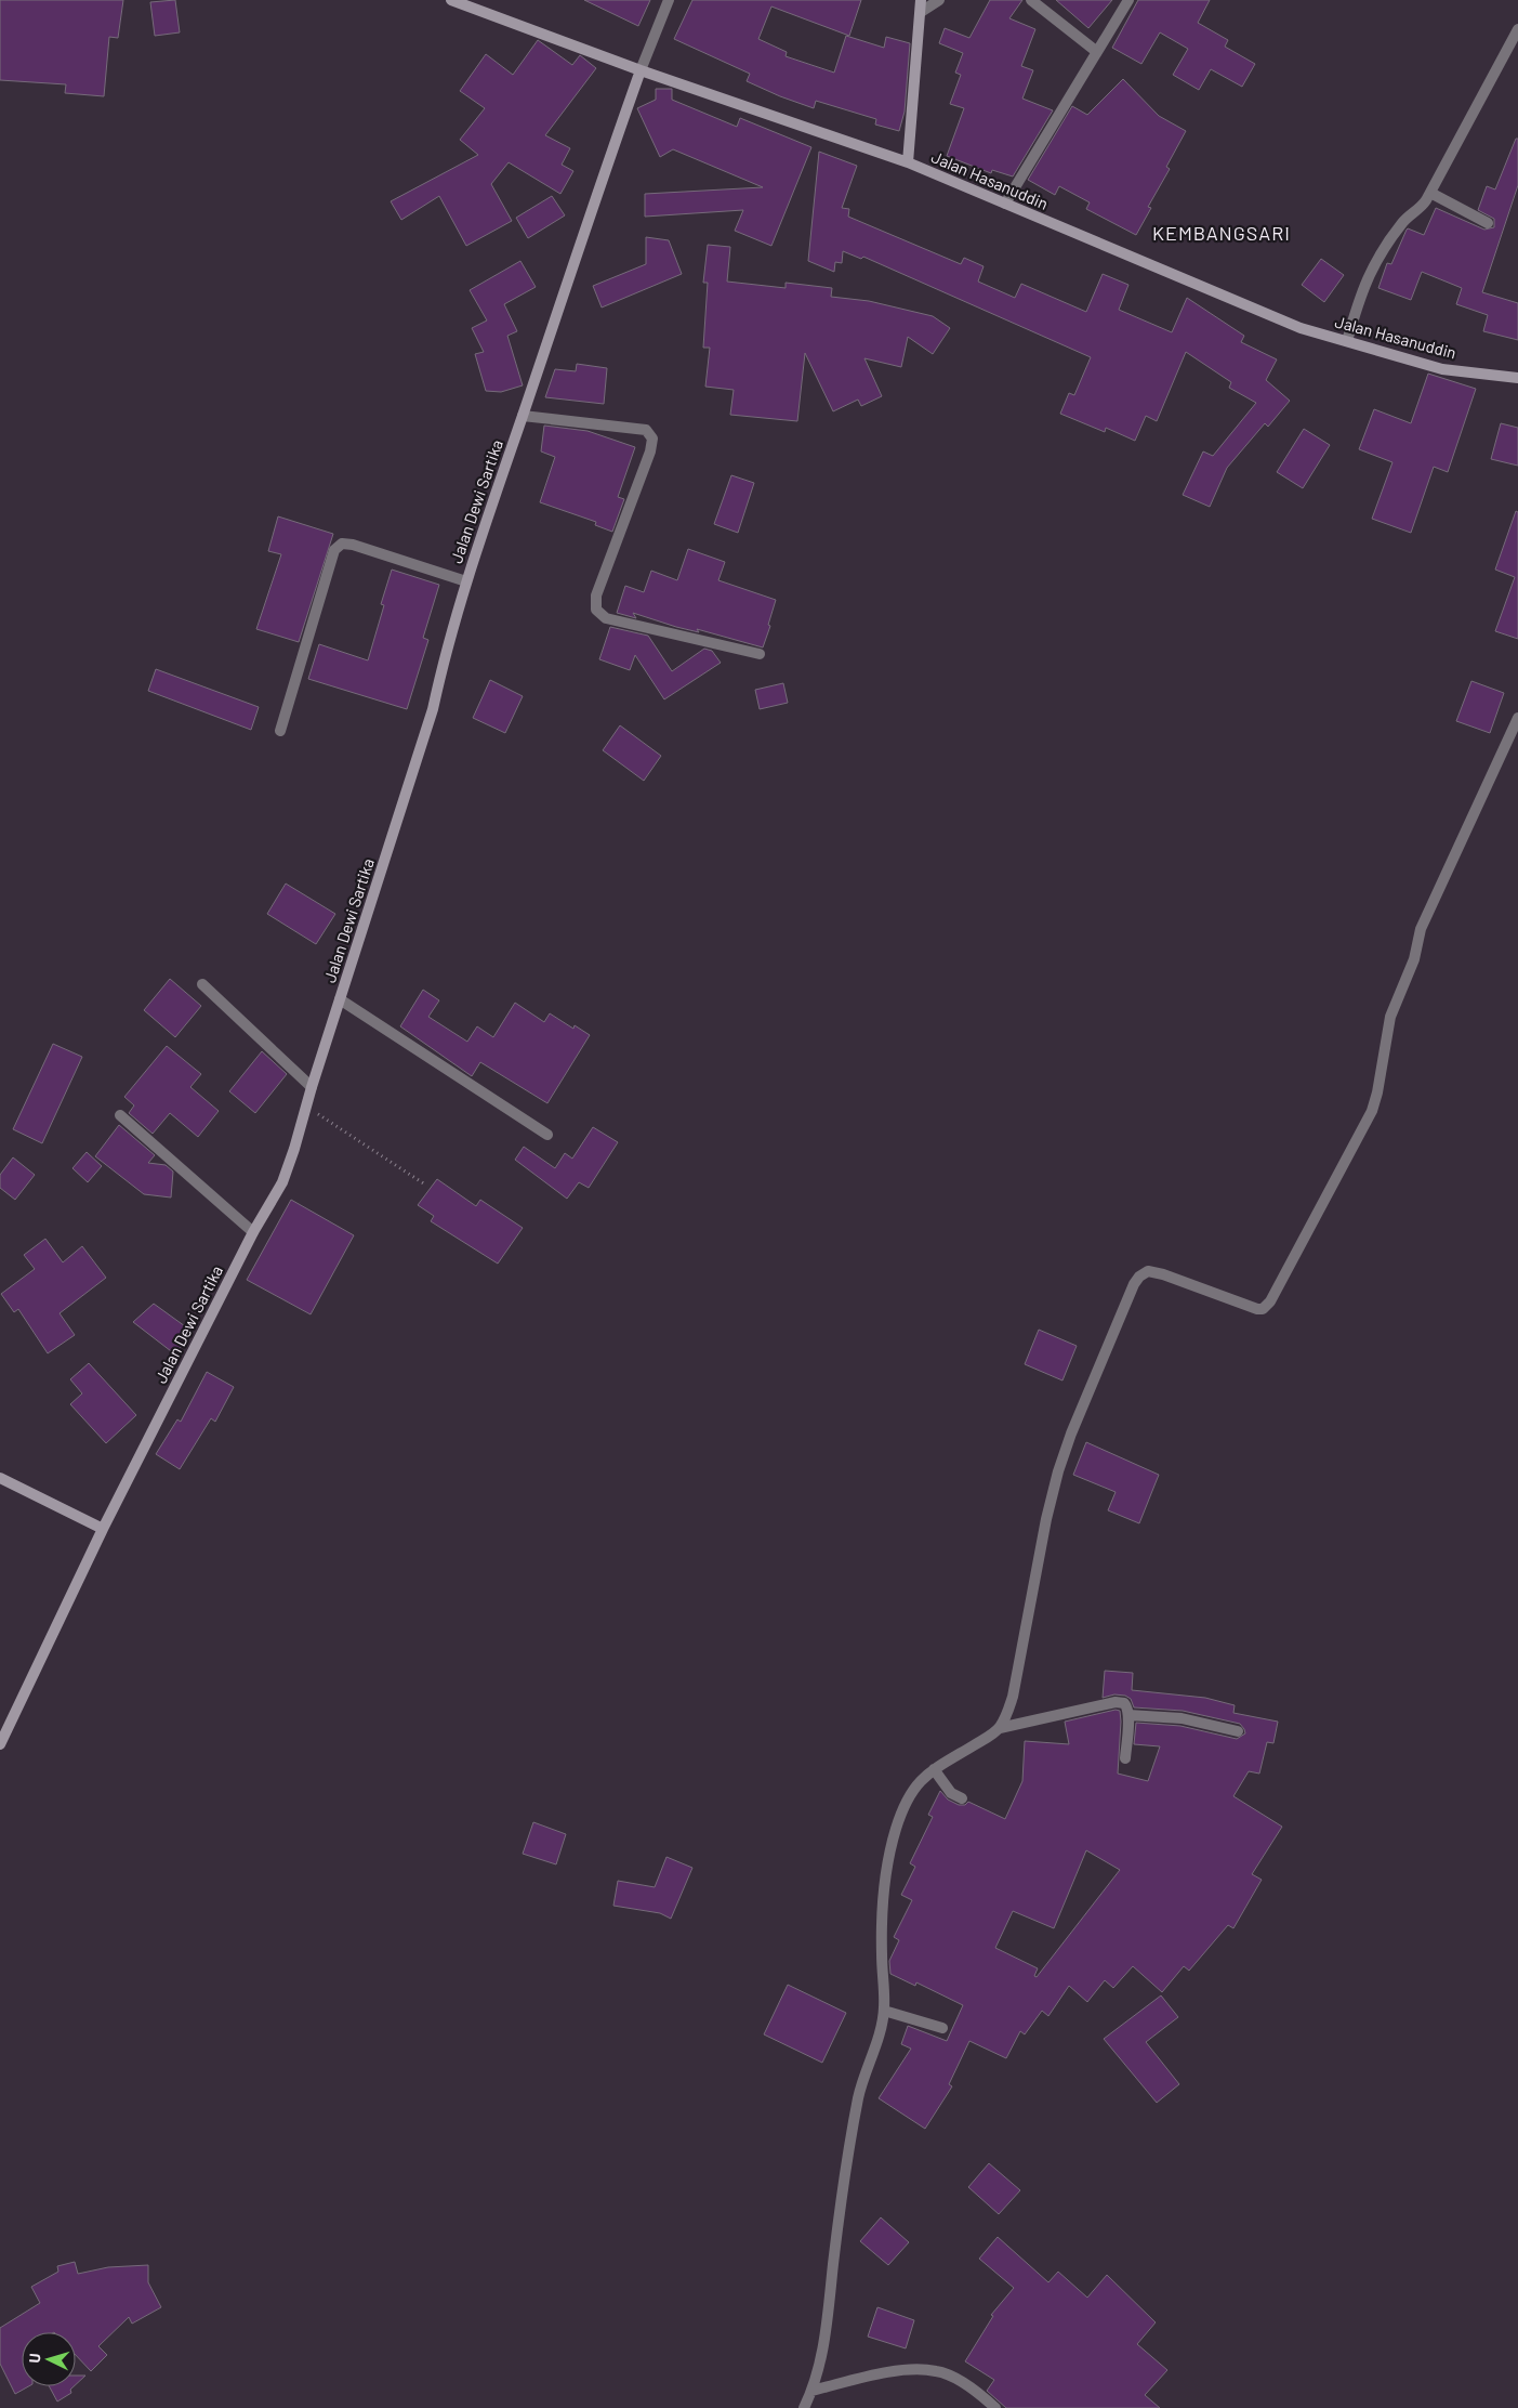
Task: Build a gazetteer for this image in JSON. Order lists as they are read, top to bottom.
{
  "streets": {
    "street": ["Jalan Hasanuddin", "Jalan Dewi Sartika"]
  },
  "crossings": [
    ["Jalan Hasanuddin", "Jalan Dewi Sartika"]
  ],
  "districts": ["KEMBANGSARI"],
  "north": "left"
}
